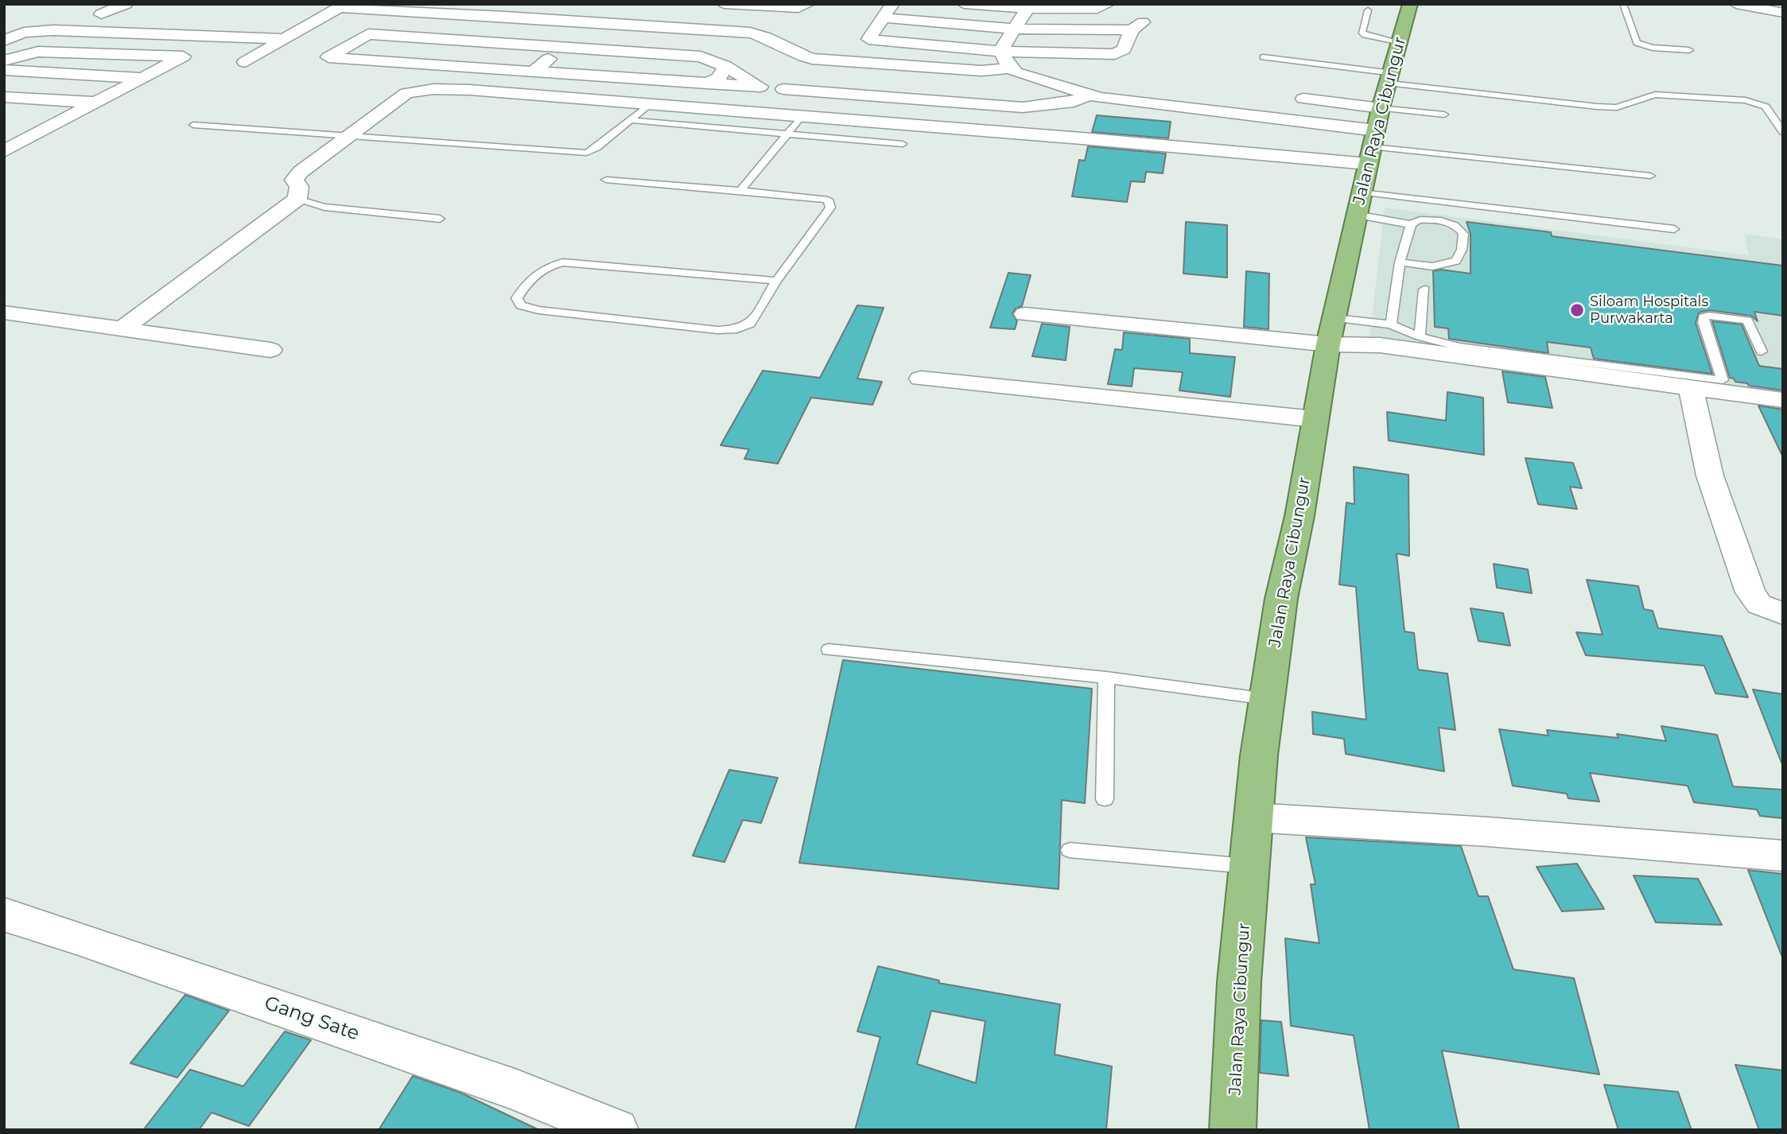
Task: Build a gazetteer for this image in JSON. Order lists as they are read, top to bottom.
{
  "streets": {
    "highway": ["Jalan Raya Cibungur"],
    "street": ["Gang Sate"]
  },
  "places": ["Siloam Hospitals Purwakarta"]
}
